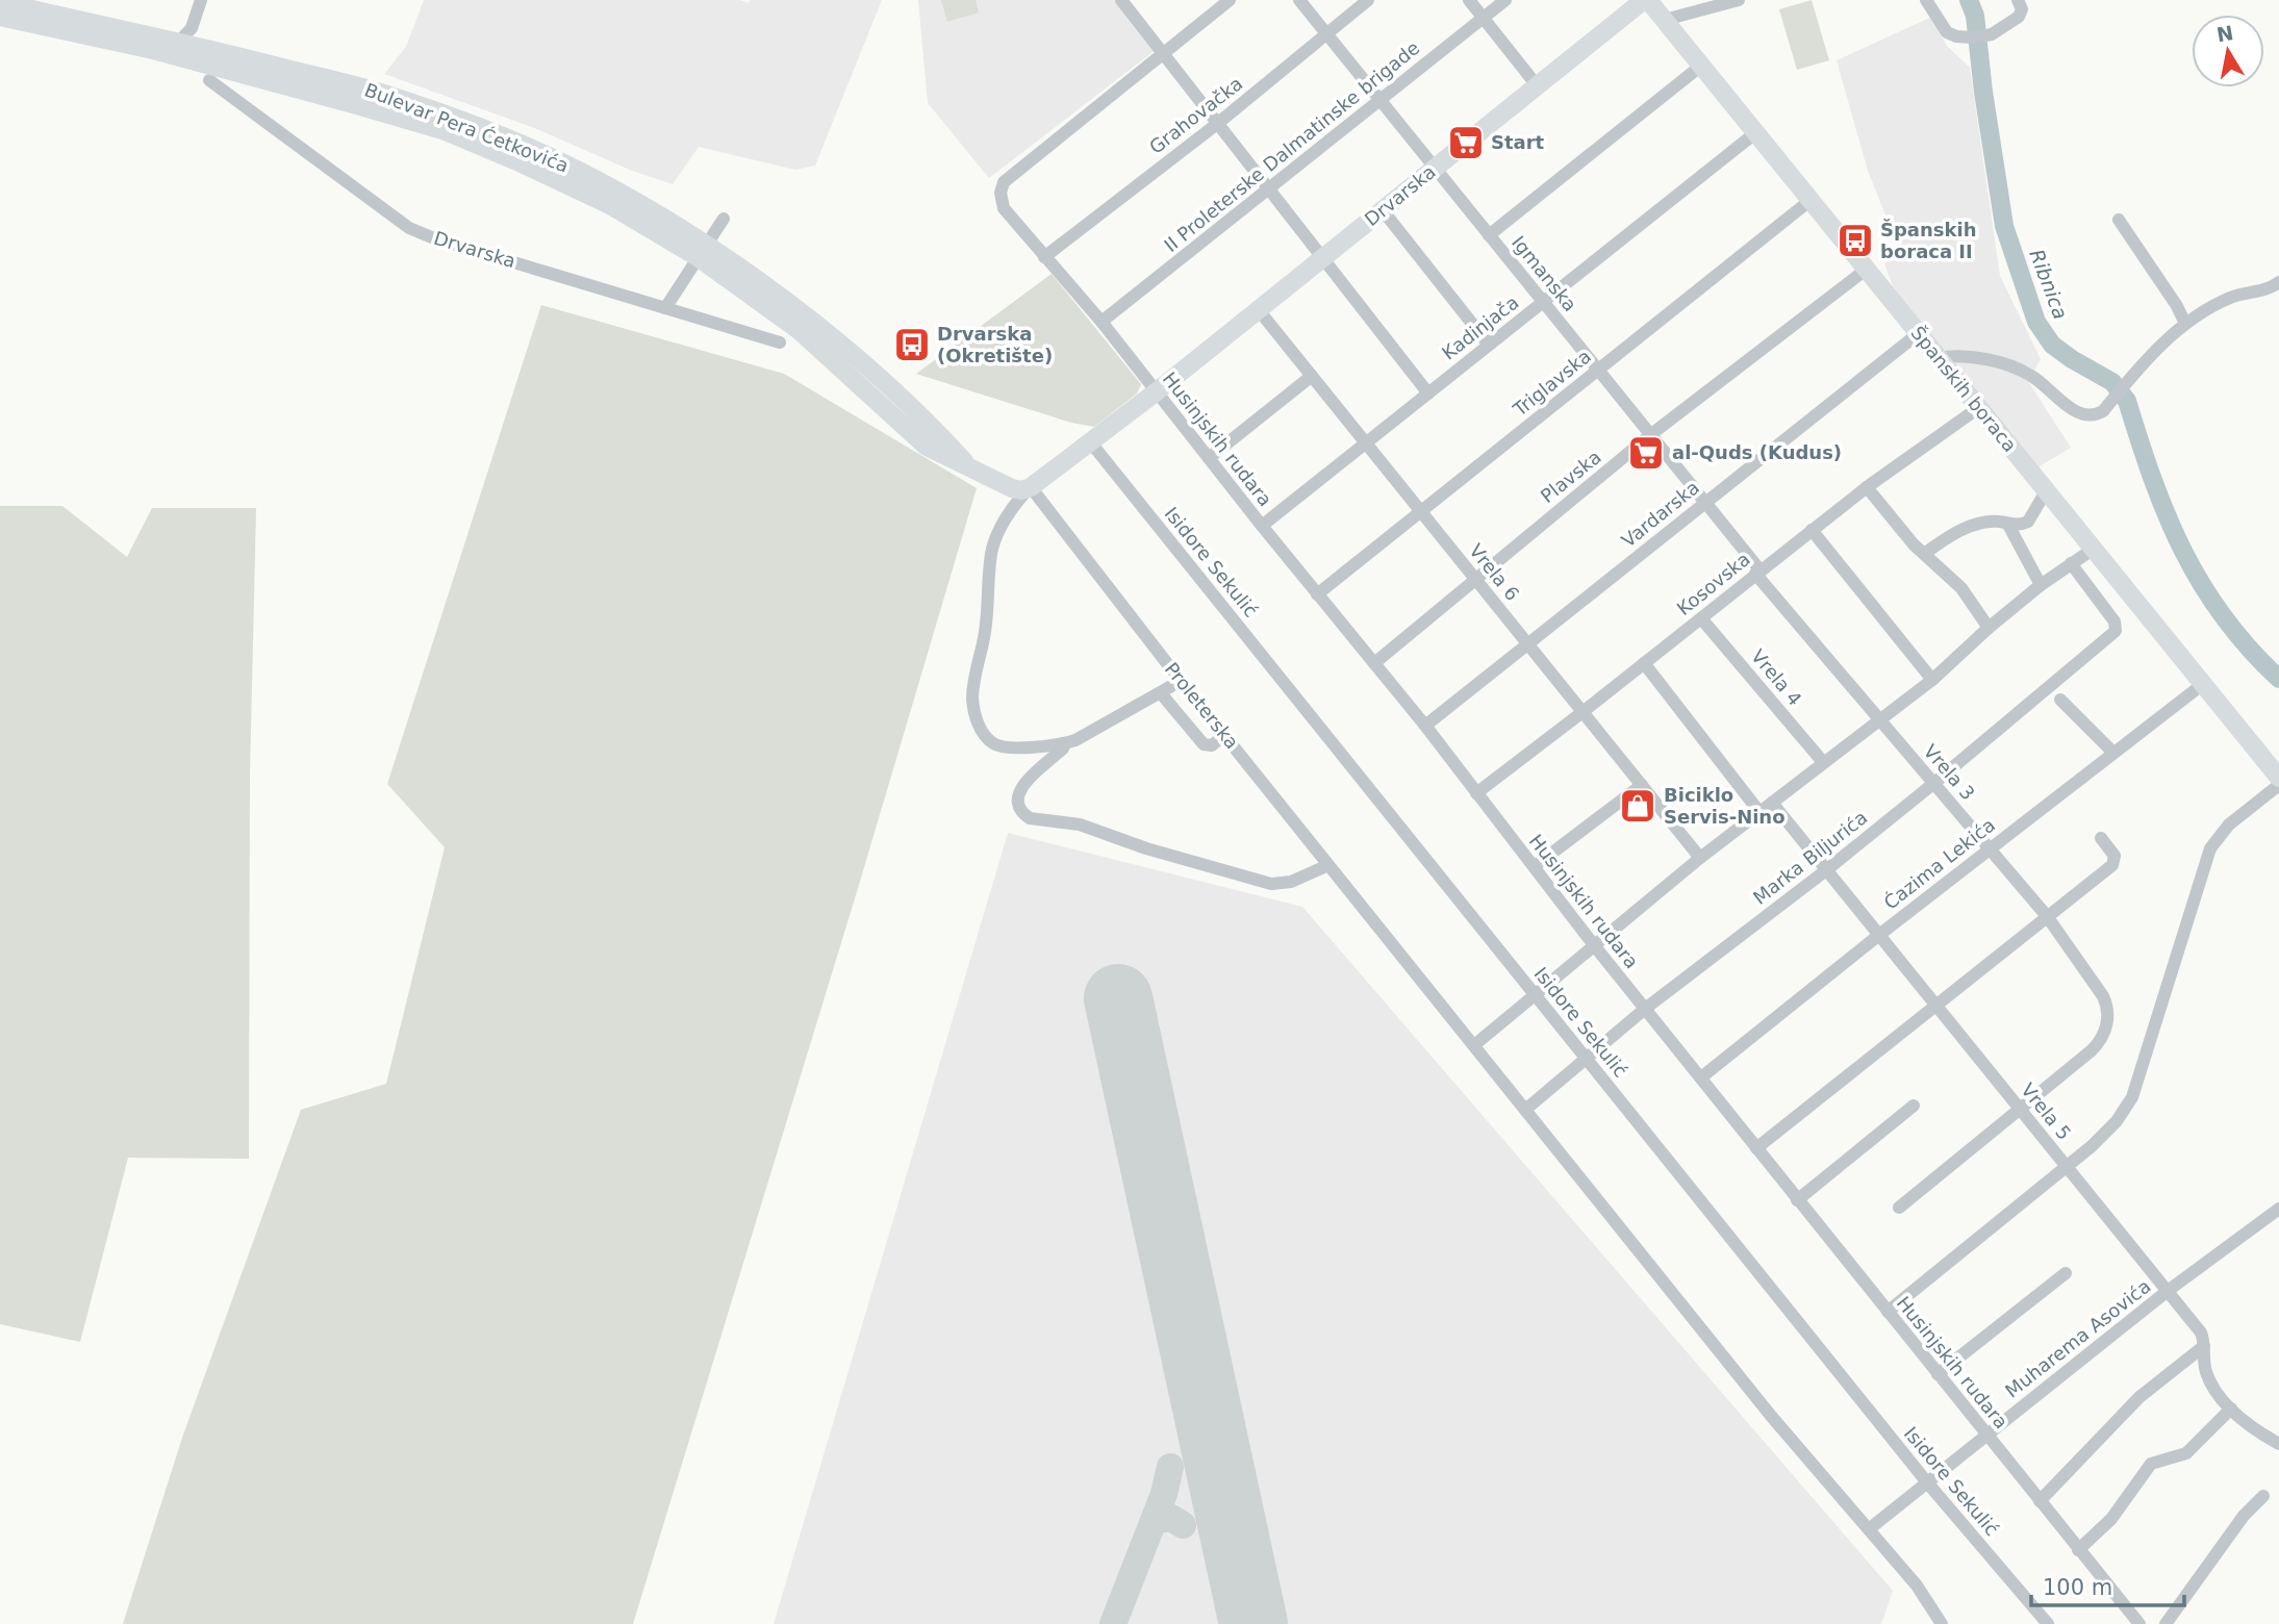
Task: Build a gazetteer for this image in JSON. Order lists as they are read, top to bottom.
{
  "streets": {
    "main road": ["Bulevar Pera Ćetkovića", "Drvarska", "Španskih boraca"],
    "street": [
      "Grahovačka",
      "II Proleterske Dalmatinske brigade",
      "Igmanska",
      "Kadinjača",
      "Triglavska",
      "Husinjskih rudara",
      "Plavska",
      "Vardarska",
      "Isidore Sekulić",
      "Vrela 6",
      "Kosovska",
      "Vrela 4",
      "Proleterska",
      "Vrela 3",
      "Marka Biljurića",
      "Ćazima Lekića",
      "Vrela 5",
      "Muharema Asovića"
    ]
  },
  "crossings": [
    ["Grahovačka", "Igmanska"],
    ["Grahovačka", "Husinjskih rudara"],
    ["Bulevar Pera Ćetkovića", "Proleterska"],
    ["II Proleterske Dalmatinske brigade", "Igmanska"],
    ["II Proleterske Dalmatinske brigade", "Husinjskih rudara"],
    ["Drvarska", "Igmanska"],
    ["Drvarska", "Španskih boraca"],
    ["Drvarska", "Husinjskih rudara"],
    ["Drvarska", "Vrela 6"],
    ["Igmanska", "Kadinjača"],
    ["Igmanska", "Triglavska"],
    ["Igmanska", "Plavska"],
    ["Igmanska", "Vardarska"],
    ["Igmanska", "Kosovska"],
    ["Igmanska", "Vrela 3"],
    ["Kadinjača", "Španskih boraca"],
    ["Kadinjača", "Husinjskih rudara"],
    ["Kadinjača", "Vrela 6"],
    ["Triglavska", "Španskih boraca"],
    ["Triglavska", "Husinjskih rudara"],
    ["Triglavska", "Vrela 6"],
    ["Španskih boraca", "Plavska"],
    ["Španskih boraca", "Vardarska"],
    ["Španskih boraca", "Kosovska"],
    ["Španskih boraca", "Ćazima Lekića"],
    ["Husinjskih rudara", "Plavska"],
    ["Husinjskih rudara", "Vardarska"],
    ["Husinjskih rudara", "Kosovska"],
    ["Husinjskih rudara", "Marka Biljurića"],
    ["Husinjskih rudara", "Ćazima Lekića"],
    ["Husinjskih rudara", "Muharema Asovića"],
    ["Plavska", "Vrela 6"],
    ["Vardarska", "Vrela 6"],
    ["Isidore Sekulić", "Marka Biljurića"],
    ["Isidore Sekulić", "Muharema Asovića"],
    ["Vrela 6", "Kosovska"],
    ["Kosovska", "Vrela 4"],
    ["Kosovska", "Vrela 3"],
    ["Proleterska", "Marka Biljurića"],
    ["Proleterska", "Muharema Asovića"],
    ["Vrela 3", "Marka Biljurića"],
    ["Vrela 3", "Ćazima Lekića"],
    ["Vrela 3", "Vrela 5"],
    ["Marka Biljurića", "Vrela 5"],
    ["Ćazima Lekića", "Vrela 5"],
    ["Vrela 5", "Muharema Asovića"]
  ],
  "water": ["Ribnica"],
  "places": {
    "supermarket": ["Start", "al-Quds (Kudus)"],
    "bus stop": ["Španskih boraca II", "Drvarska (Okretište)"],
    "shop": ["Biciklo Servis-Nino"]
  },
  "scale_bar": "100 m",
  "north": "top"
}
